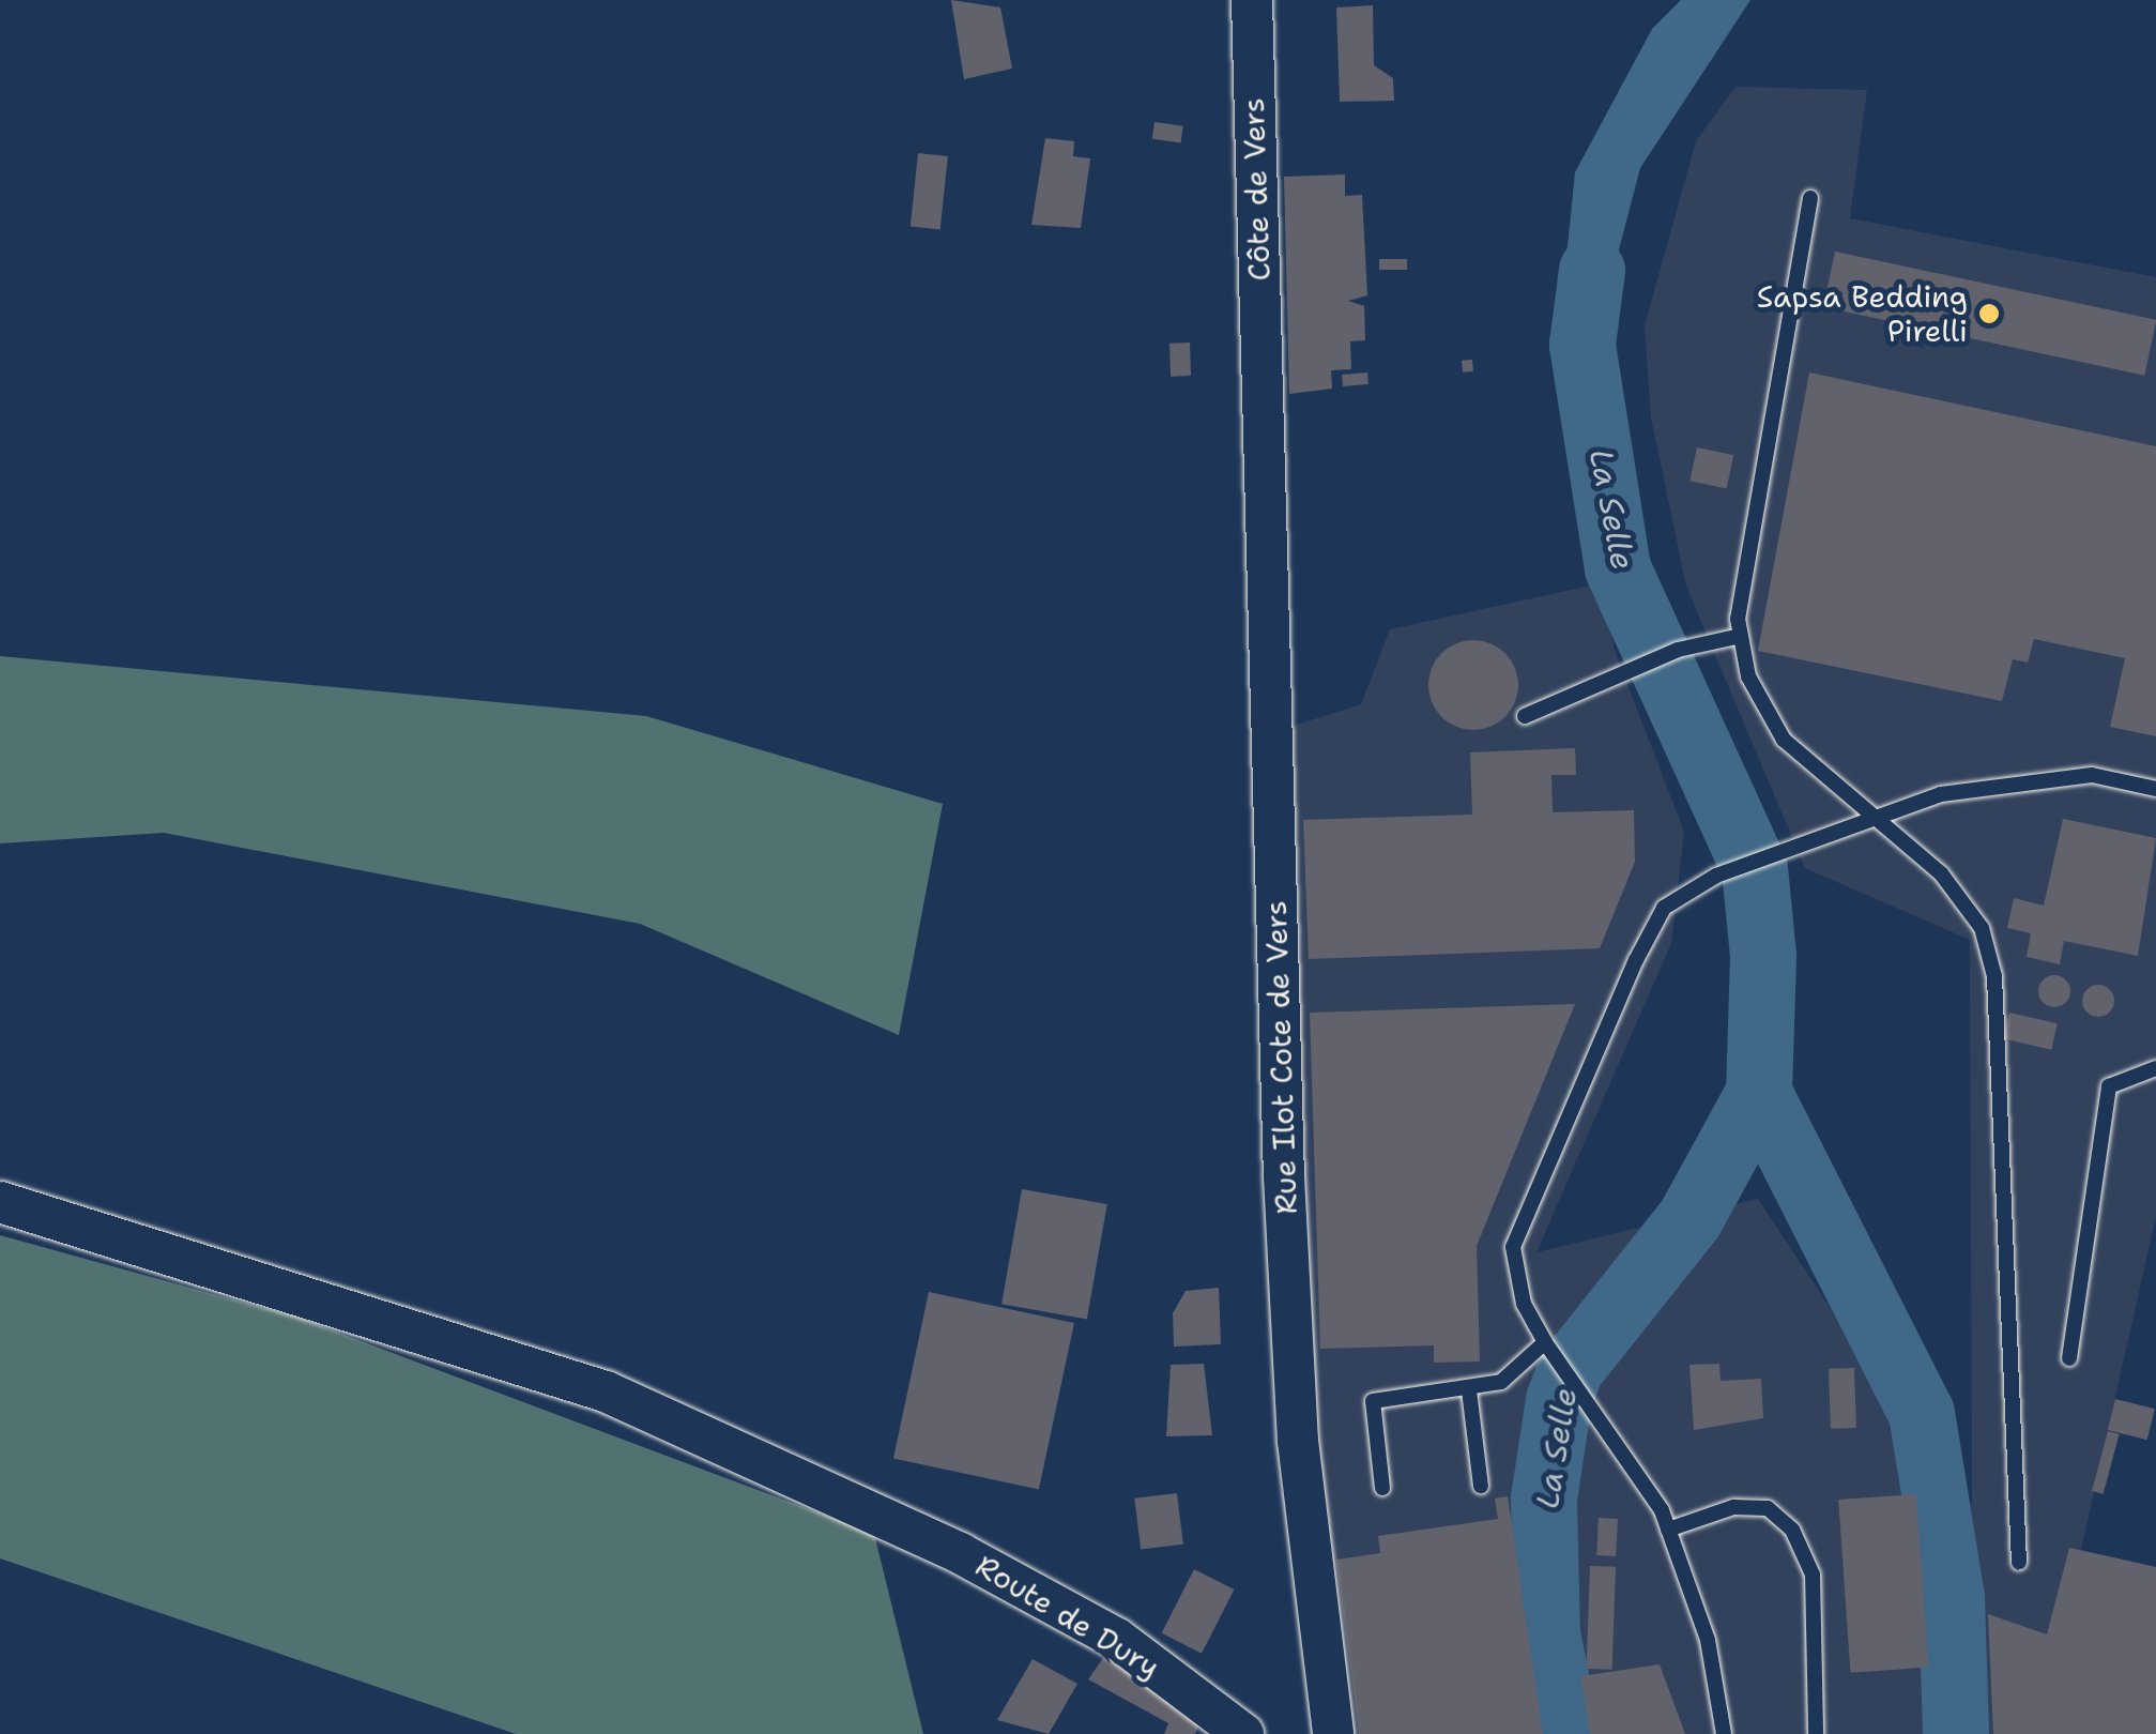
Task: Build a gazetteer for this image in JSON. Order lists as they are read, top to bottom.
{
  "streets": {
    "street": ["Côte de Vers", "Rue Ilot Cote de Vers", "Route de Dury"]
  },
  "crossings": [
    ["Côte de Vers", "Rue Ilot Cote de Vers"]
  ],
  "water": ["La Selle"],
  "places": ["Sapsa Bedding Pirelli"]
}
